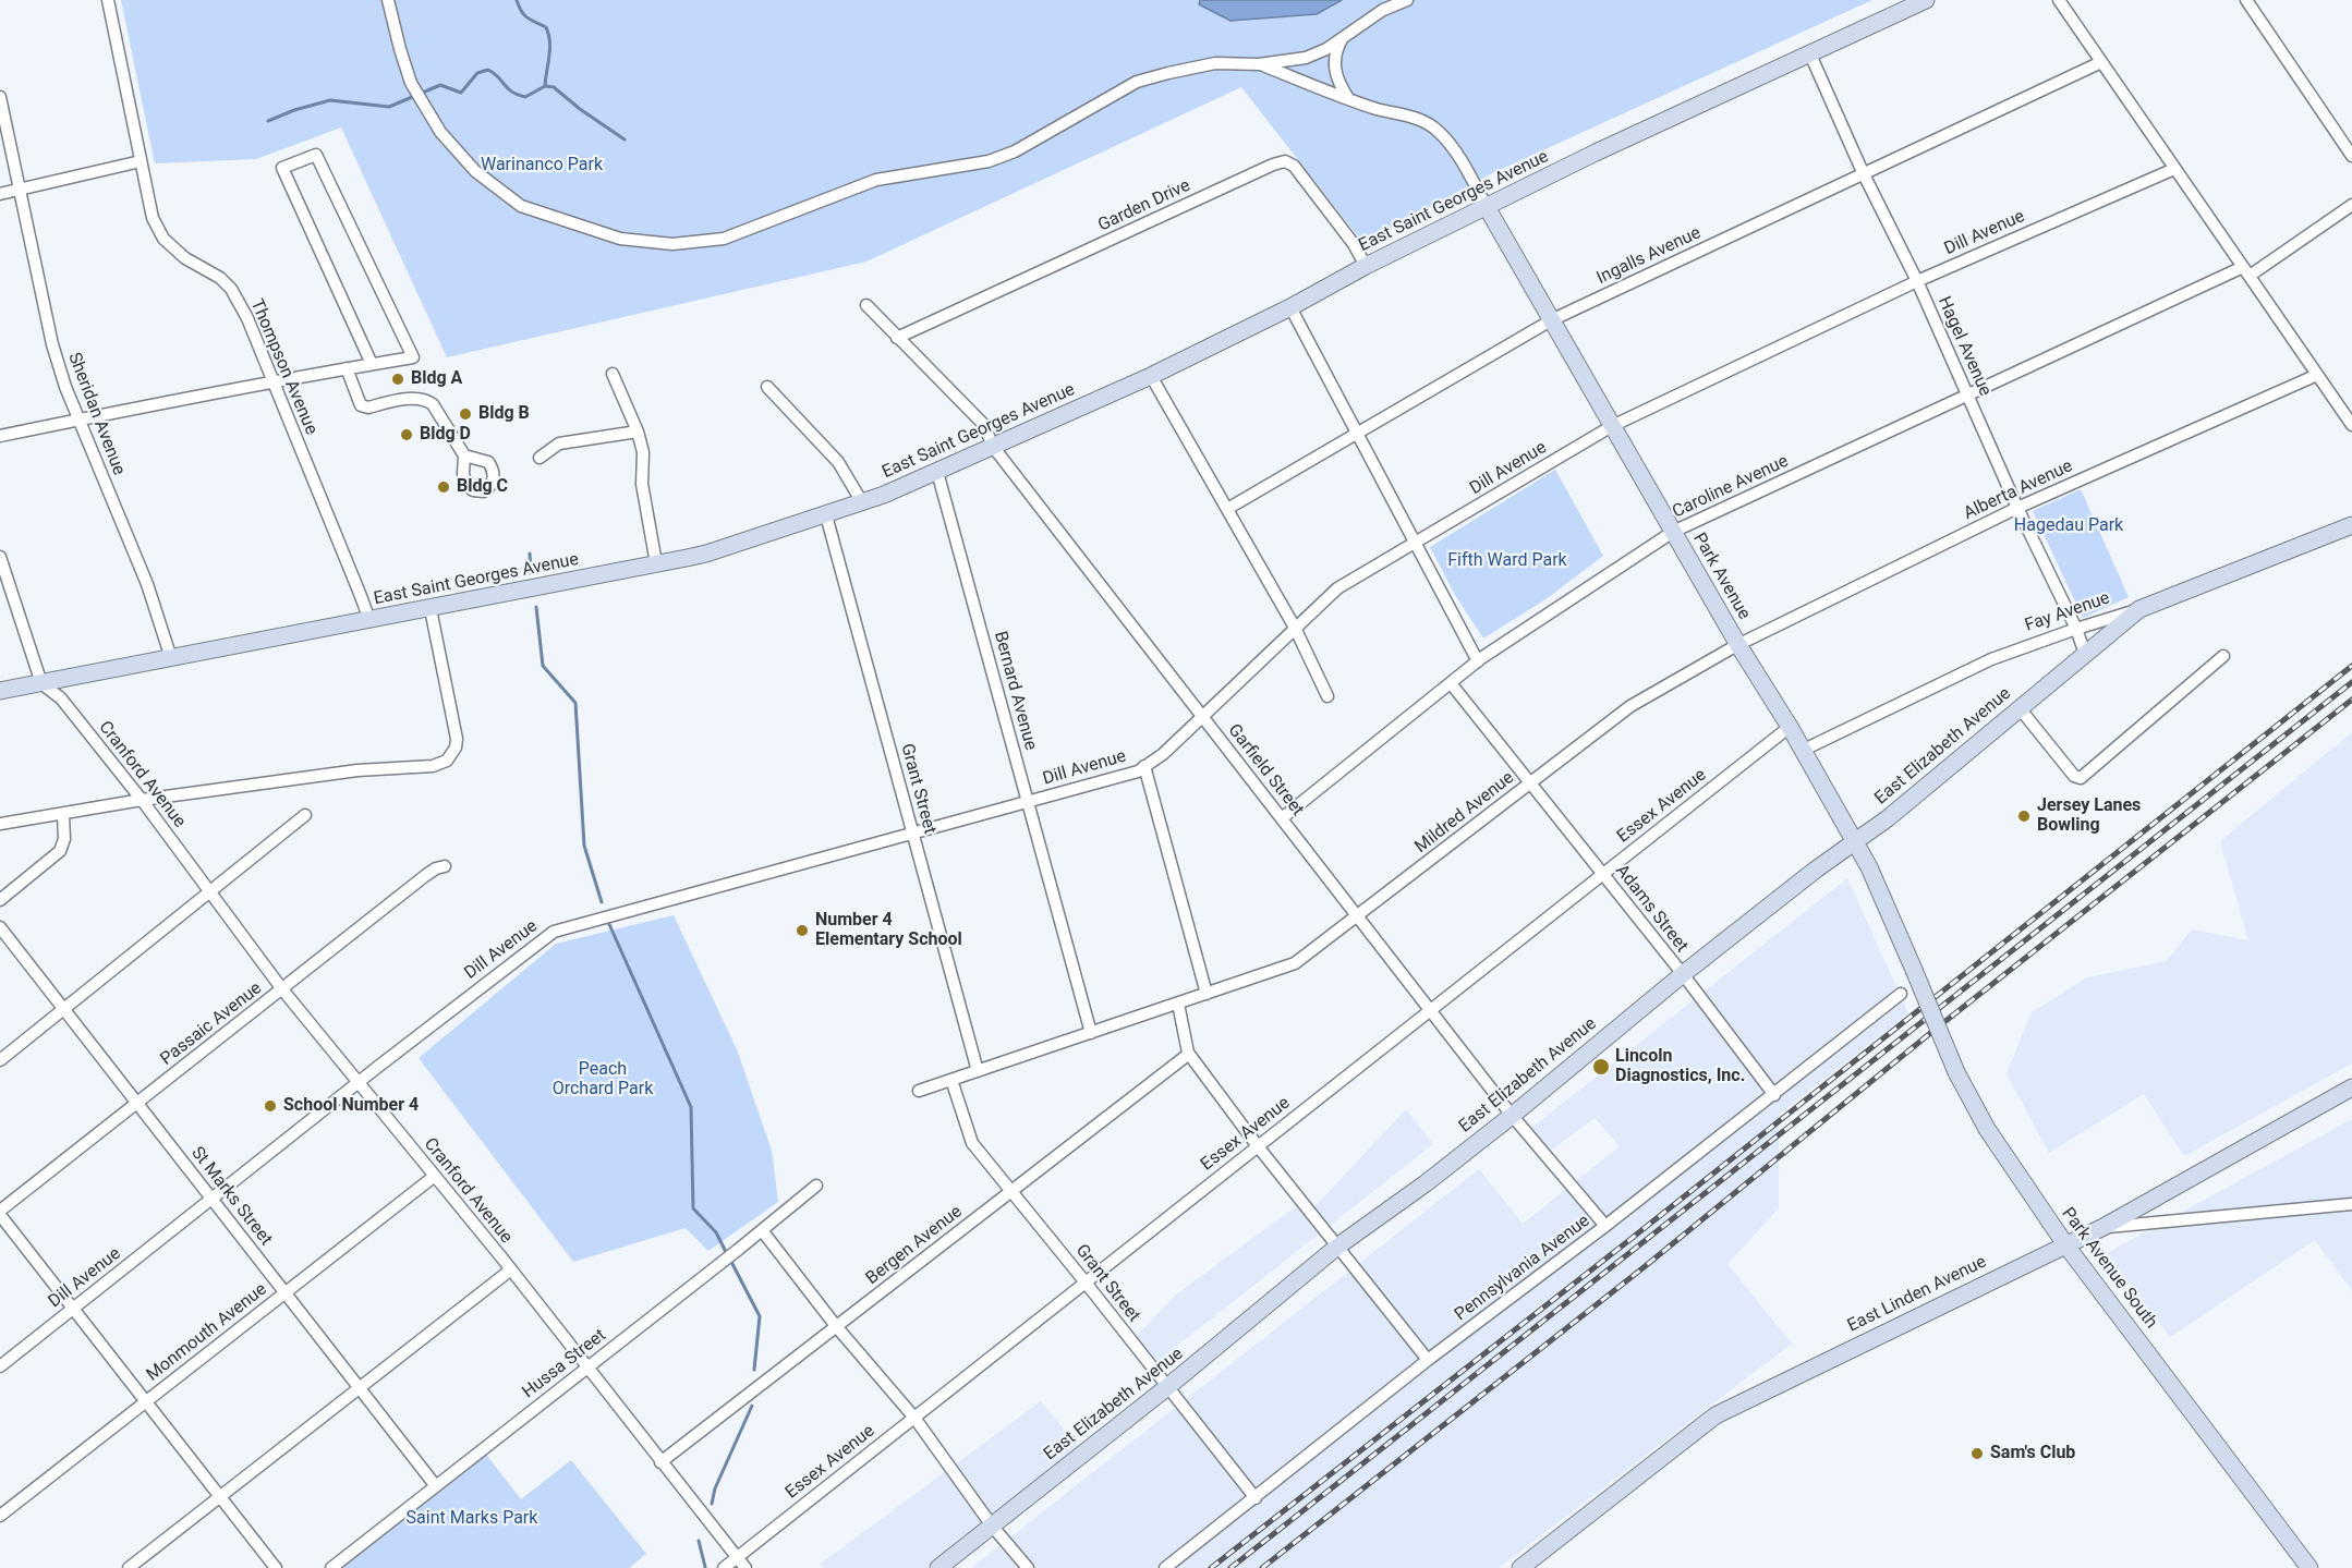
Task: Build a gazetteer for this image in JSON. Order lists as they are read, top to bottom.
{
  "streets": {
    "street": [
      "East Saint Georges Avenue",
      "Garden Drive",
      "Dill Avenue",
      "Ingalls Avenue",
      "Hagel Avenue",
      "Thompson Avenue",
      "Sheridan Avenue",
      "Caroline Avenue",
      "Alberta Avenue",
      "Park Avenue",
      "Fay Avenue",
      "Bernard Avenue",
      "East Elizabeth Avenue",
      "Garfield Street",
      "Cranford Avenue",
      "Grant Street",
      "Essex Avenue",
      "Mildred Avenue",
      "Adams Street",
      "Passaic Avenue",
      "St Marks Street",
      "Bergen Avenue",
      "Pennsylvania Avenue",
      "Park Avenue South",
      "East Linden Avenue",
      "Monmouth Avenue",
      "Hussa Street"
    ]
  },
  "crossings": [
    ["East Saint Georges Avenue", "Garden Drive"],
    ["East Saint Georges Avenue", "Hagel Avenue"],
    ["East Saint Georges Avenue", "Thompson Avenue"],
    ["East Saint Georges Avenue", "Sheridan Avenue"],
    ["East Saint Georges Avenue", "Park Avenue"],
    ["East Saint Georges Avenue", "Bernard Avenue"],
    ["East Saint Georges Avenue", "Garfield Street"],
    ["East Saint Georges Avenue", "Cranford Avenue"],
    ["East Saint Georges Avenue", "Grant Street"],
    ["Garden Drive", "Garfield Street"],
    ["Dill Avenue", "Hagel Avenue"],
    ["Dill Avenue", "Park Avenue"],
    ["Dill Avenue", "Bernard Avenue"],
    ["Dill Avenue", "Garfield Street"],
    ["Dill Avenue", "Cranford Avenue"],
    ["Dill Avenue", "Grant Street"],
    ["Dill Avenue", "St Marks Street"],
    ["Ingalls Avenue", "Hagel Avenue"],
    ["Ingalls Avenue", "Park Avenue"],
    ["Hagel Avenue", "Caroline Avenue"],
    ["Hagel Avenue", "Alberta Avenue"],
    ["Hagel Avenue", "Fay Avenue"],
    ["Hagel Avenue", "East Elizabeth Avenue"],
    ["Caroline Avenue", "Park Avenue"],
    ["Caroline Avenue", "Garfield Street"],
    ["Caroline Avenue", "Adams Street"],
    ["Alberta Avenue", "Park Avenue"],
    ["Alberta Avenue", "Mildred Avenue"],
    ["Park Avenue", "Fay Avenue"],
    ["Park Avenue", "East Elizabeth Avenue"],
    ["Park Avenue", "Essex Avenue"],
    ["Park Avenue", "Mildred Avenue"],
    ["Park Avenue", "Park Avenue South"],
    ["Fay Avenue", "East Elizabeth Avenue"],
    ["East Elizabeth Avenue", "Garfield Street"],
    ["East Elizabeth Avenue", "Grant Street"],
    ["East Elizabeth Avenue", "Adams Street"],
    ["Garfield Street", "Essex Avenue"],
    ["Garfield Street", "Mildred Avenue"],
    ["Garfield Street", "Pennsylvania Avenue"],
    ["Cranford Avenue", "Essex Avenue"],
    ["Cranford Avenue", "Passaic Avenue"],
    ["Cranford Avenue", "Bergen Avenue"],
    ["Cranford Avenue", "Monmouth Avenue"],
    ["Cranford Avenue", "Hussa Street"],
    ["Grant Street", "Essex Avenue"],
    ["Grant Street", "Bergen Avenue"],
    ["Grant Street", "Pennsylvania Avenue"],
    ["Essex Avenue", "Adams Street"],
    ["Mildred Avenue", "Adams Street"],
    ["Adams Street", "Pennsylvania Avenue"],
    ["Passaic Avenue", "St Marks Street"],
    ["St Marks Street", "Monmouth Avenue"],
    ["St Marks Street", "Hussa Street"],
    ["Park Avenue South", "East Linden Avenue"]
  ],
  "parks": [
    "Warinanco Park",
    "Hagedau Park",
    "Fifth Ward Park",
    "Peach Orchard Park",
    "Saint Marks Park"
  ],
  "places": [
    "Bldg A",
    "Bldg B",
    "Bldg D",
    "Bldg C",
    "Jersey Lanes Bowling",
    "Number 4 Elementary School",
    "Lincoln Diagnostics, Inc.",
    "School Number 4",
    "Sam's Club"
  ]
}
